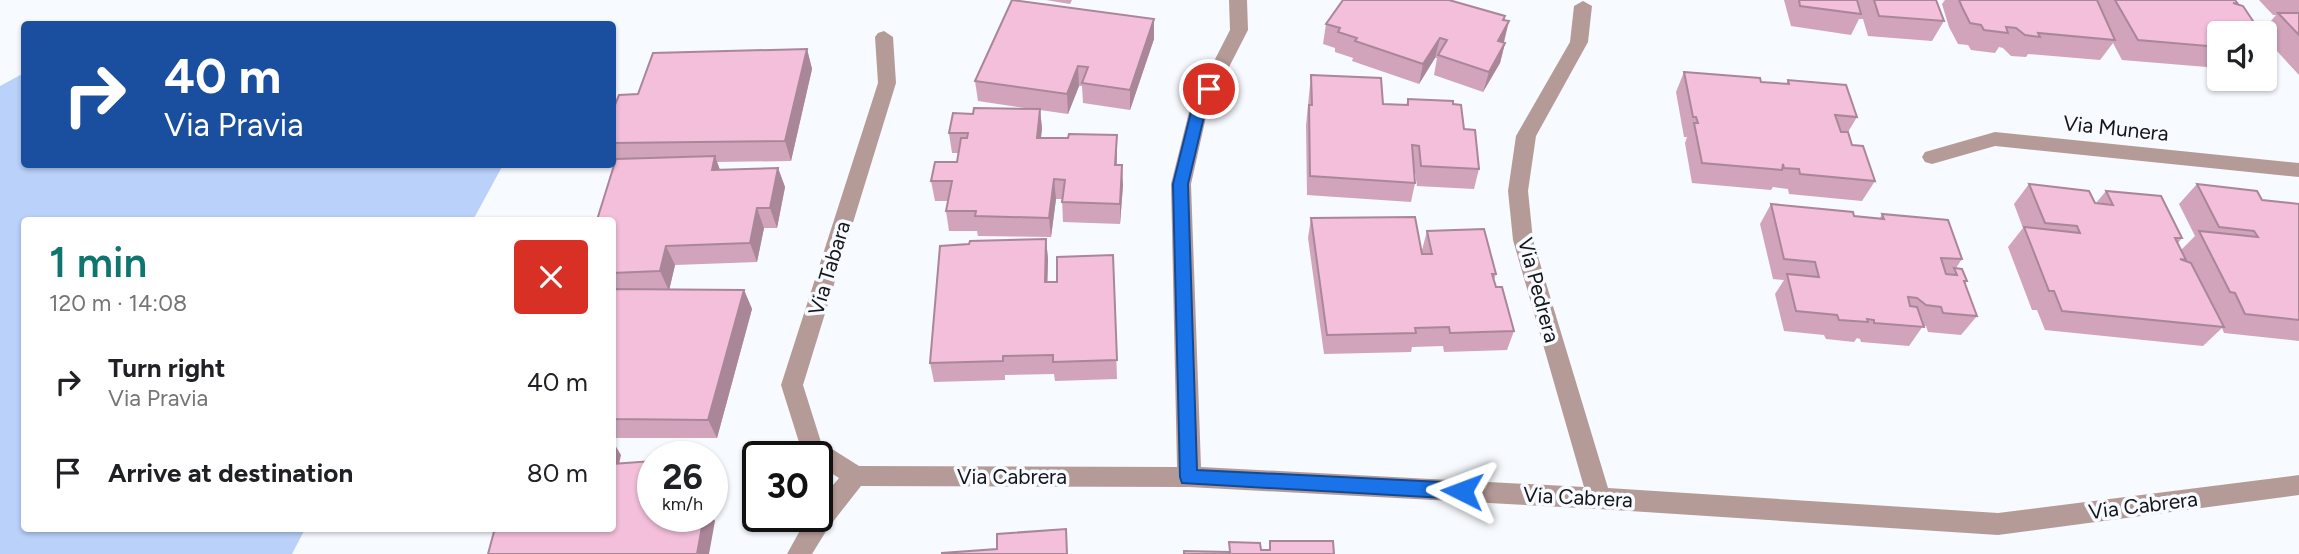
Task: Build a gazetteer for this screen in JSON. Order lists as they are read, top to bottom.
{
  "streets": {
    "street": [
      "Via Munera",
      "Via Tabara",
      "Via Pedrera",
      "Via Cabrera"
    ]
  },
  "crossings": [
    ["Via Tabara", "Via Cabrera"],
    ["Via Pedrera", "Via Cabrera"]
  ],
  "page": {
    "turn": ["40 m", "Via Pravia"],
    "heading": ["1 min", "120 m · 14:08"],
    "list": [
      {
        "name": "Turn right",
        "note": "Via Pravia",
        "value": "40 m"
      },
      {
        "name": "Arrive at destination",
        "value": "80 m"
      }
    ],
    "speed": "26 km/h",
    "limit": "30"
  }
}
